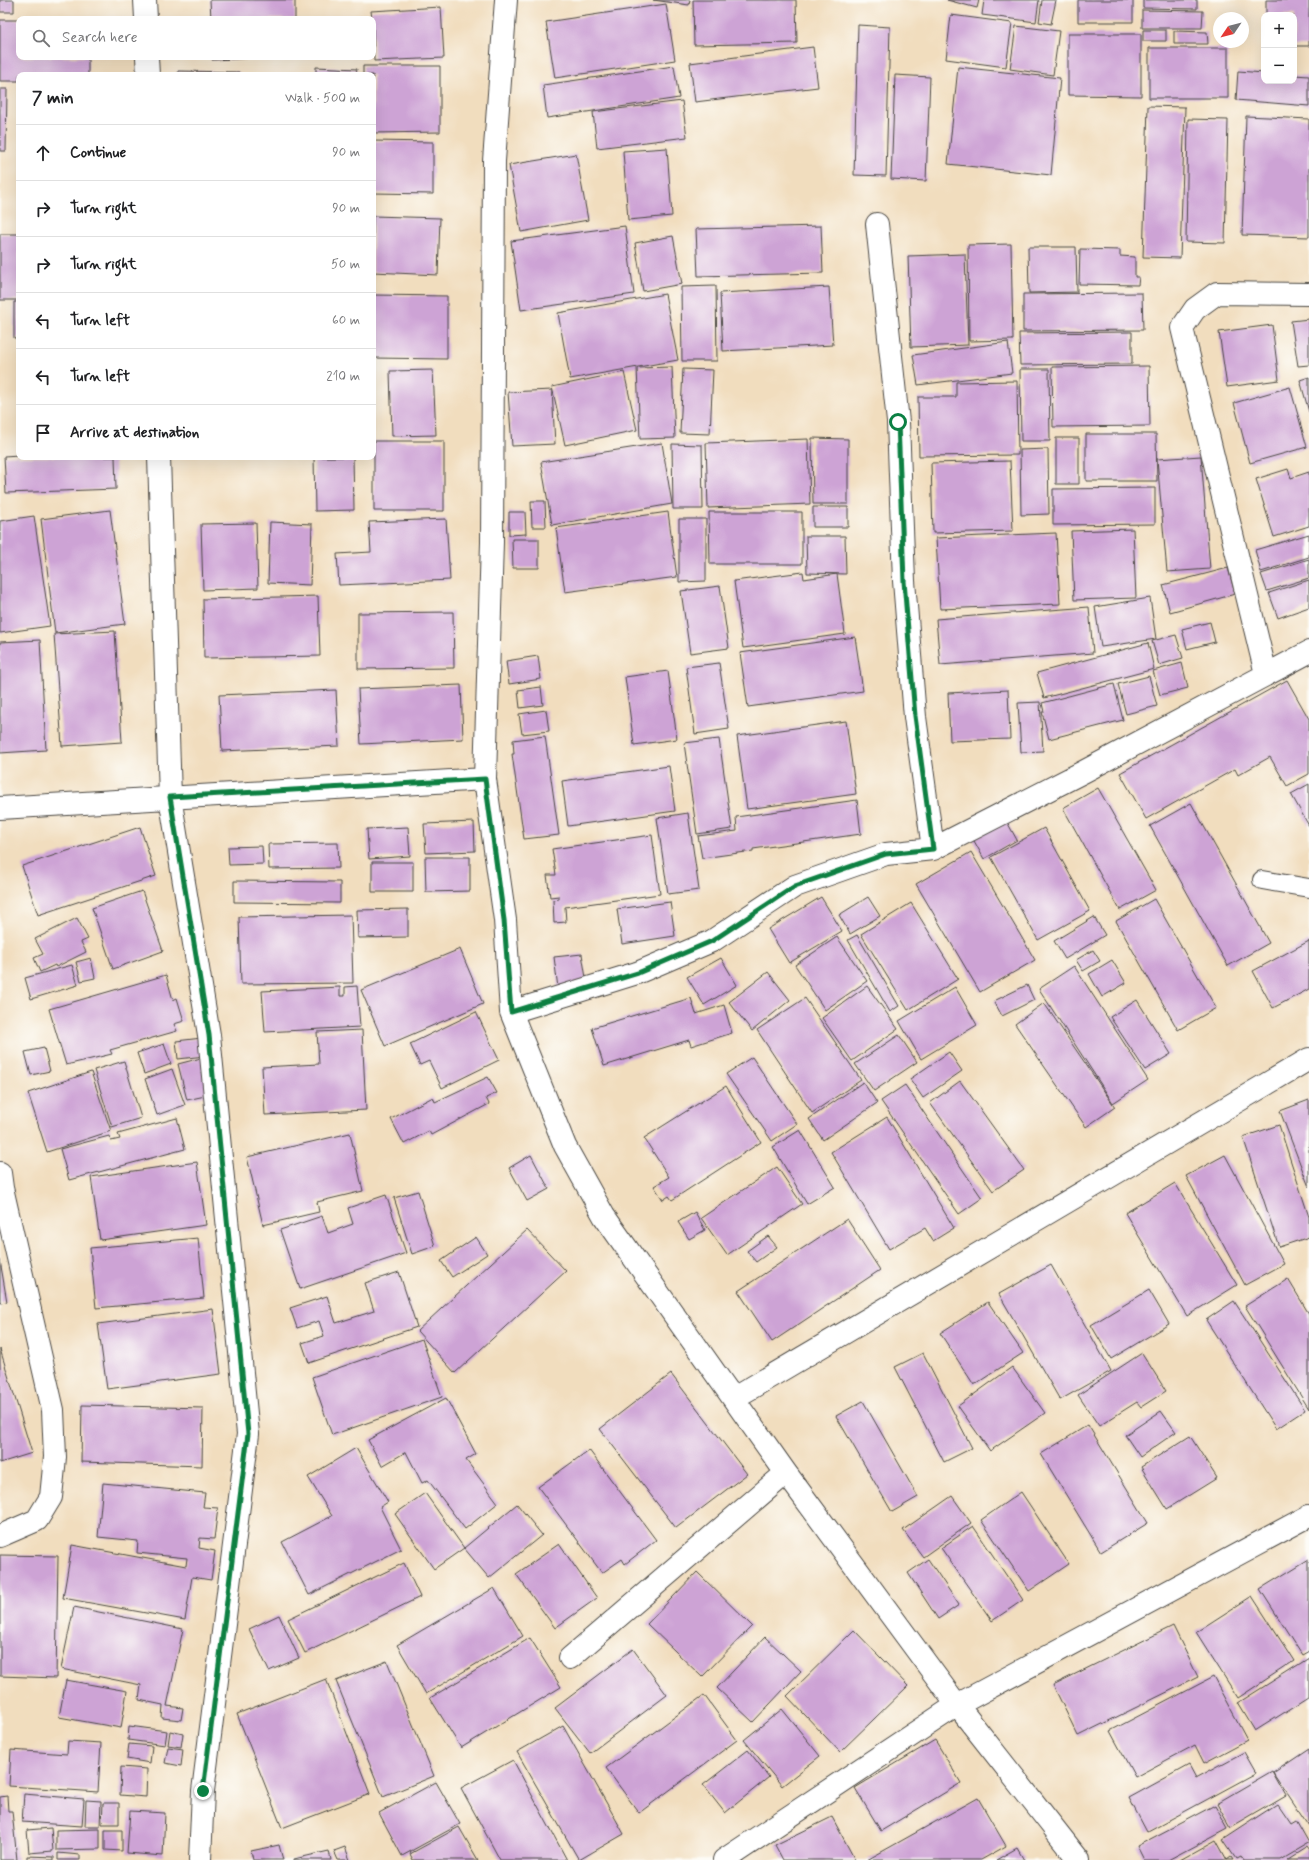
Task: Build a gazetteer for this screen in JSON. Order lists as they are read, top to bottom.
{
  "north": "bottom left",
  "page": {
    "map_buttons": ["+", "−"],
    "search": "Search here",
    "heading": ["7 min", "Walk · 500 m"],
    "list": [
      ["Continue", "90 m"],
      ["Turn right", "90 m"],
      ["Turn right", "50 m"],
      ["Turn left", "60 m"],
      ["Turn left", "210 m"],
      "Arrive at destination"
    ]
  }
}
